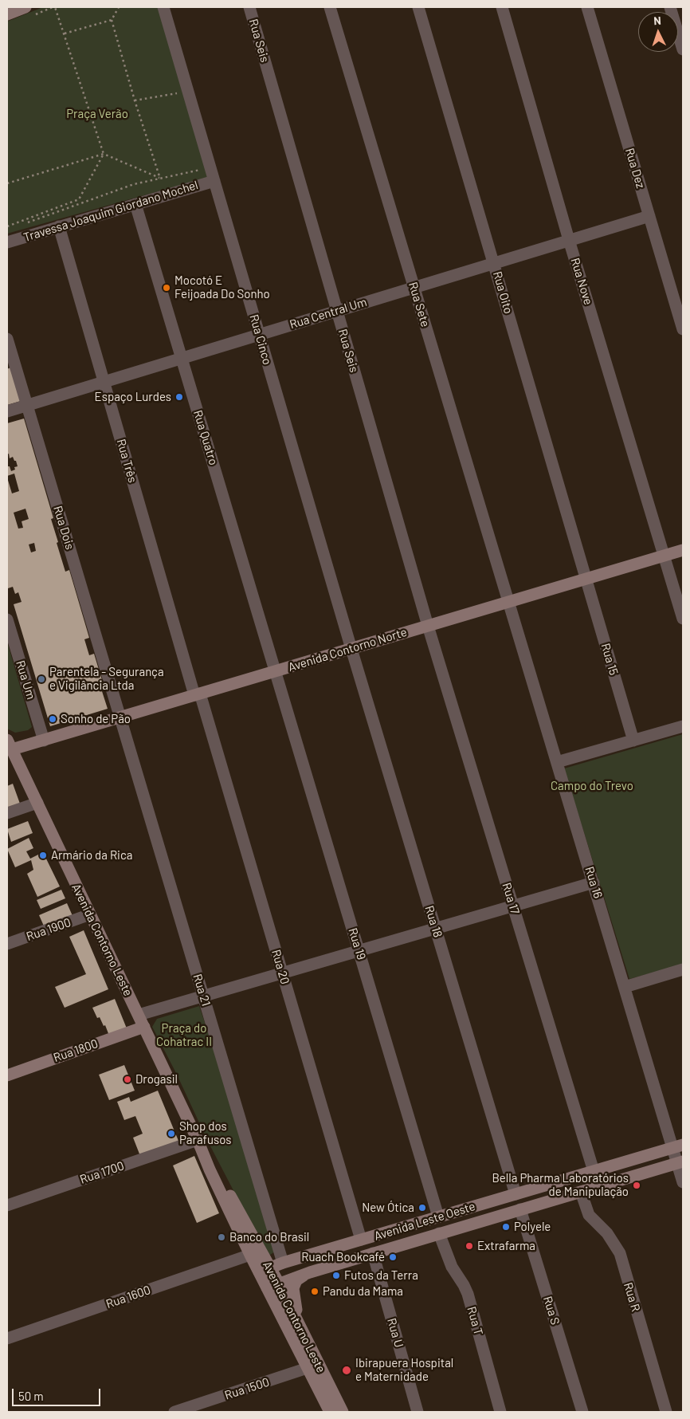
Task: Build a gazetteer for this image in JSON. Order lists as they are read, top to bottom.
{
  "streets": {
    "main road": [
      "Avenida Contorno Norte",
      "Avenida Contorno Leste",
      "Rua 1800",
      "Avenida Leste Oeste"
    ],
    "street": [
      "Rua Seis",
      "Rua Dez",
      "Travessa Joaquim Giordano Mochel",
      "Rua Nove",
      "Rua Oito",
      "Rua Sete",
      "Rua Central Um",
      "Rua Cinco",
      "Rua Quatro",
      "Rua Três",
      "Rua Dois",
      "Rua 15",
      "Rua Um",
      "Rua 16",
      "Rua 17",
      "Rua 18",
      "Rua 1900",
      "Rua 19",
      "Rua 20",
      "Rua 21",
      "Rua 1700",
      "Rua 1600",
      "Rua R",
      "Rua S",
      "Rua T",
      "Rua U",
      "Rua 1500"
    ]
  },
  "crossings": [
    ["Rua Seis", "Rua Central Um"],
    ["Rua Seis", "Avenida Contorno Norte"],
    ["Rua Seis", "Rua 17"],
    ["Rua Dez", "Rua Central Um"],
    ["Travessa Joaquim Giordano Mochel", "Rua Cinco"],
    ["Travessa Joaquim Giordano Mochel", "Rua Quatro"],
    ["Travessa Joaquim Giordano Mochel", "Rua Três"],
    ["Rua Nove", "Rua Central Um"],
    ["Rua Nove", "Avenida Contorno Norte"],
    ["Rua Oito", "Rua Central Um"],
    ["Rua Oito", "Avenida Contorno Norte"],
    ["Rua Oito", "Rua 15"],
    ["Rua Sete", "Rua Central Um"],
    ["Rua Sete", "Avenida Contorno Norte"],
    ["Rua Sete", "Rua 16"],
    ["Rua Central Um", "Rua Cinco"],
    ["Rua Central Um", "Rua Quatro"],
    ["Rua Central Um", "Rua Três"],
    ["Rua Central Um", "Rua Dois"],
    ["Rua Cinco", "Avenida Contorno Norte"],
    ["Rua Cinco", "Rua 18"],
    ["Rua Quatro", "Avenida Contorno Norte"],
    ["Rua Quatro", "Rua 19"],
    ["Rua Três", "Avenida Contorno Norte"],
    ["Rua Três", "Rua 20"],
    ["Rua Dois", "Avenida Contorno Norte"],
    ["Rua Dois", "Rua 21"],
    ["Avenida Contorno Norte", "Rua 15"],
    ["Avenida Contorno Norte", "Rua Um"],
    ["Avenida Contorno Norte", "Rua 16"],
    ["Avenida Contorno Norte", "Rua 17"],
    ["Avenida Contorno Norte", "Rua 18"],
    ["Avenida Contorno Norte", "Avenida Contorno Leste"],
    ["Avenida Contorno Norte", "Rua 19"],
    ["Avenida Contorno Norte", "Rua 20"],
    ["Avenida Contorno Norte", "Rua 21"],
    ["Rua 16", "Avenida Leste Oeste"],
    ["Rua 17", "Avenida Leste Oeste"],
    ["Rua 18", "Avenida Leste Oeste"],
    ["Rua 1900", "Avenida Contorno Leste"],
    ["Avenida Contorno Leste", "Rua 1800"],
    ["Avenida Contorno Leste", "Rua 1700"],
    ["Avenida Contorno Leste", "Avenida Leste Oeste"],
    ["Avenida Contorno Leste", "Rua 1600"],
    ["Avenida Contorno Leste", "Rua 1500"],
    ["Rua 19", "Avenida Leste Oeste"],
    ["Rua 20", "Avenida Leste Oeste"],
    ["Rua 21", "Avenida Leste Oeste"],
    ["Avenida Leste Oeste", "Rua R"],
    ["Avenida Leste Oeste", "Rua S"],
    ["Avenida Leste Oeste", "Rua T"],
    ["Avenida Leste Oeste", "Rua U"]
  ],
  "parks": ["Praça Verão", "Campo do Trevo", "Praça do Cohatrac II"],
  "places": [
    "Mocotó E Feijoada Do Sonho",
    "Espaço Lurdes",
    "Parentela - Segurança e Vigilância Ltda",
    "Sonho de Pão",
    "Armário da Rica",
    "Drogasil",
    "Shop dos Parafusos",
    "Bella Pharma Laboratórios de Manipulação",
    "New Ótica",
    "Polyele",
    "Banco do Brasil",
    "Extrafarma",
    "Ruach Bookcafé",
    "Futos da Terra",
    "Pandu da Mama",
    "Ibirapuera Hospital e Maternidade"
  ],
  "scale_bar": "50 m",
  "north": "top"
}
